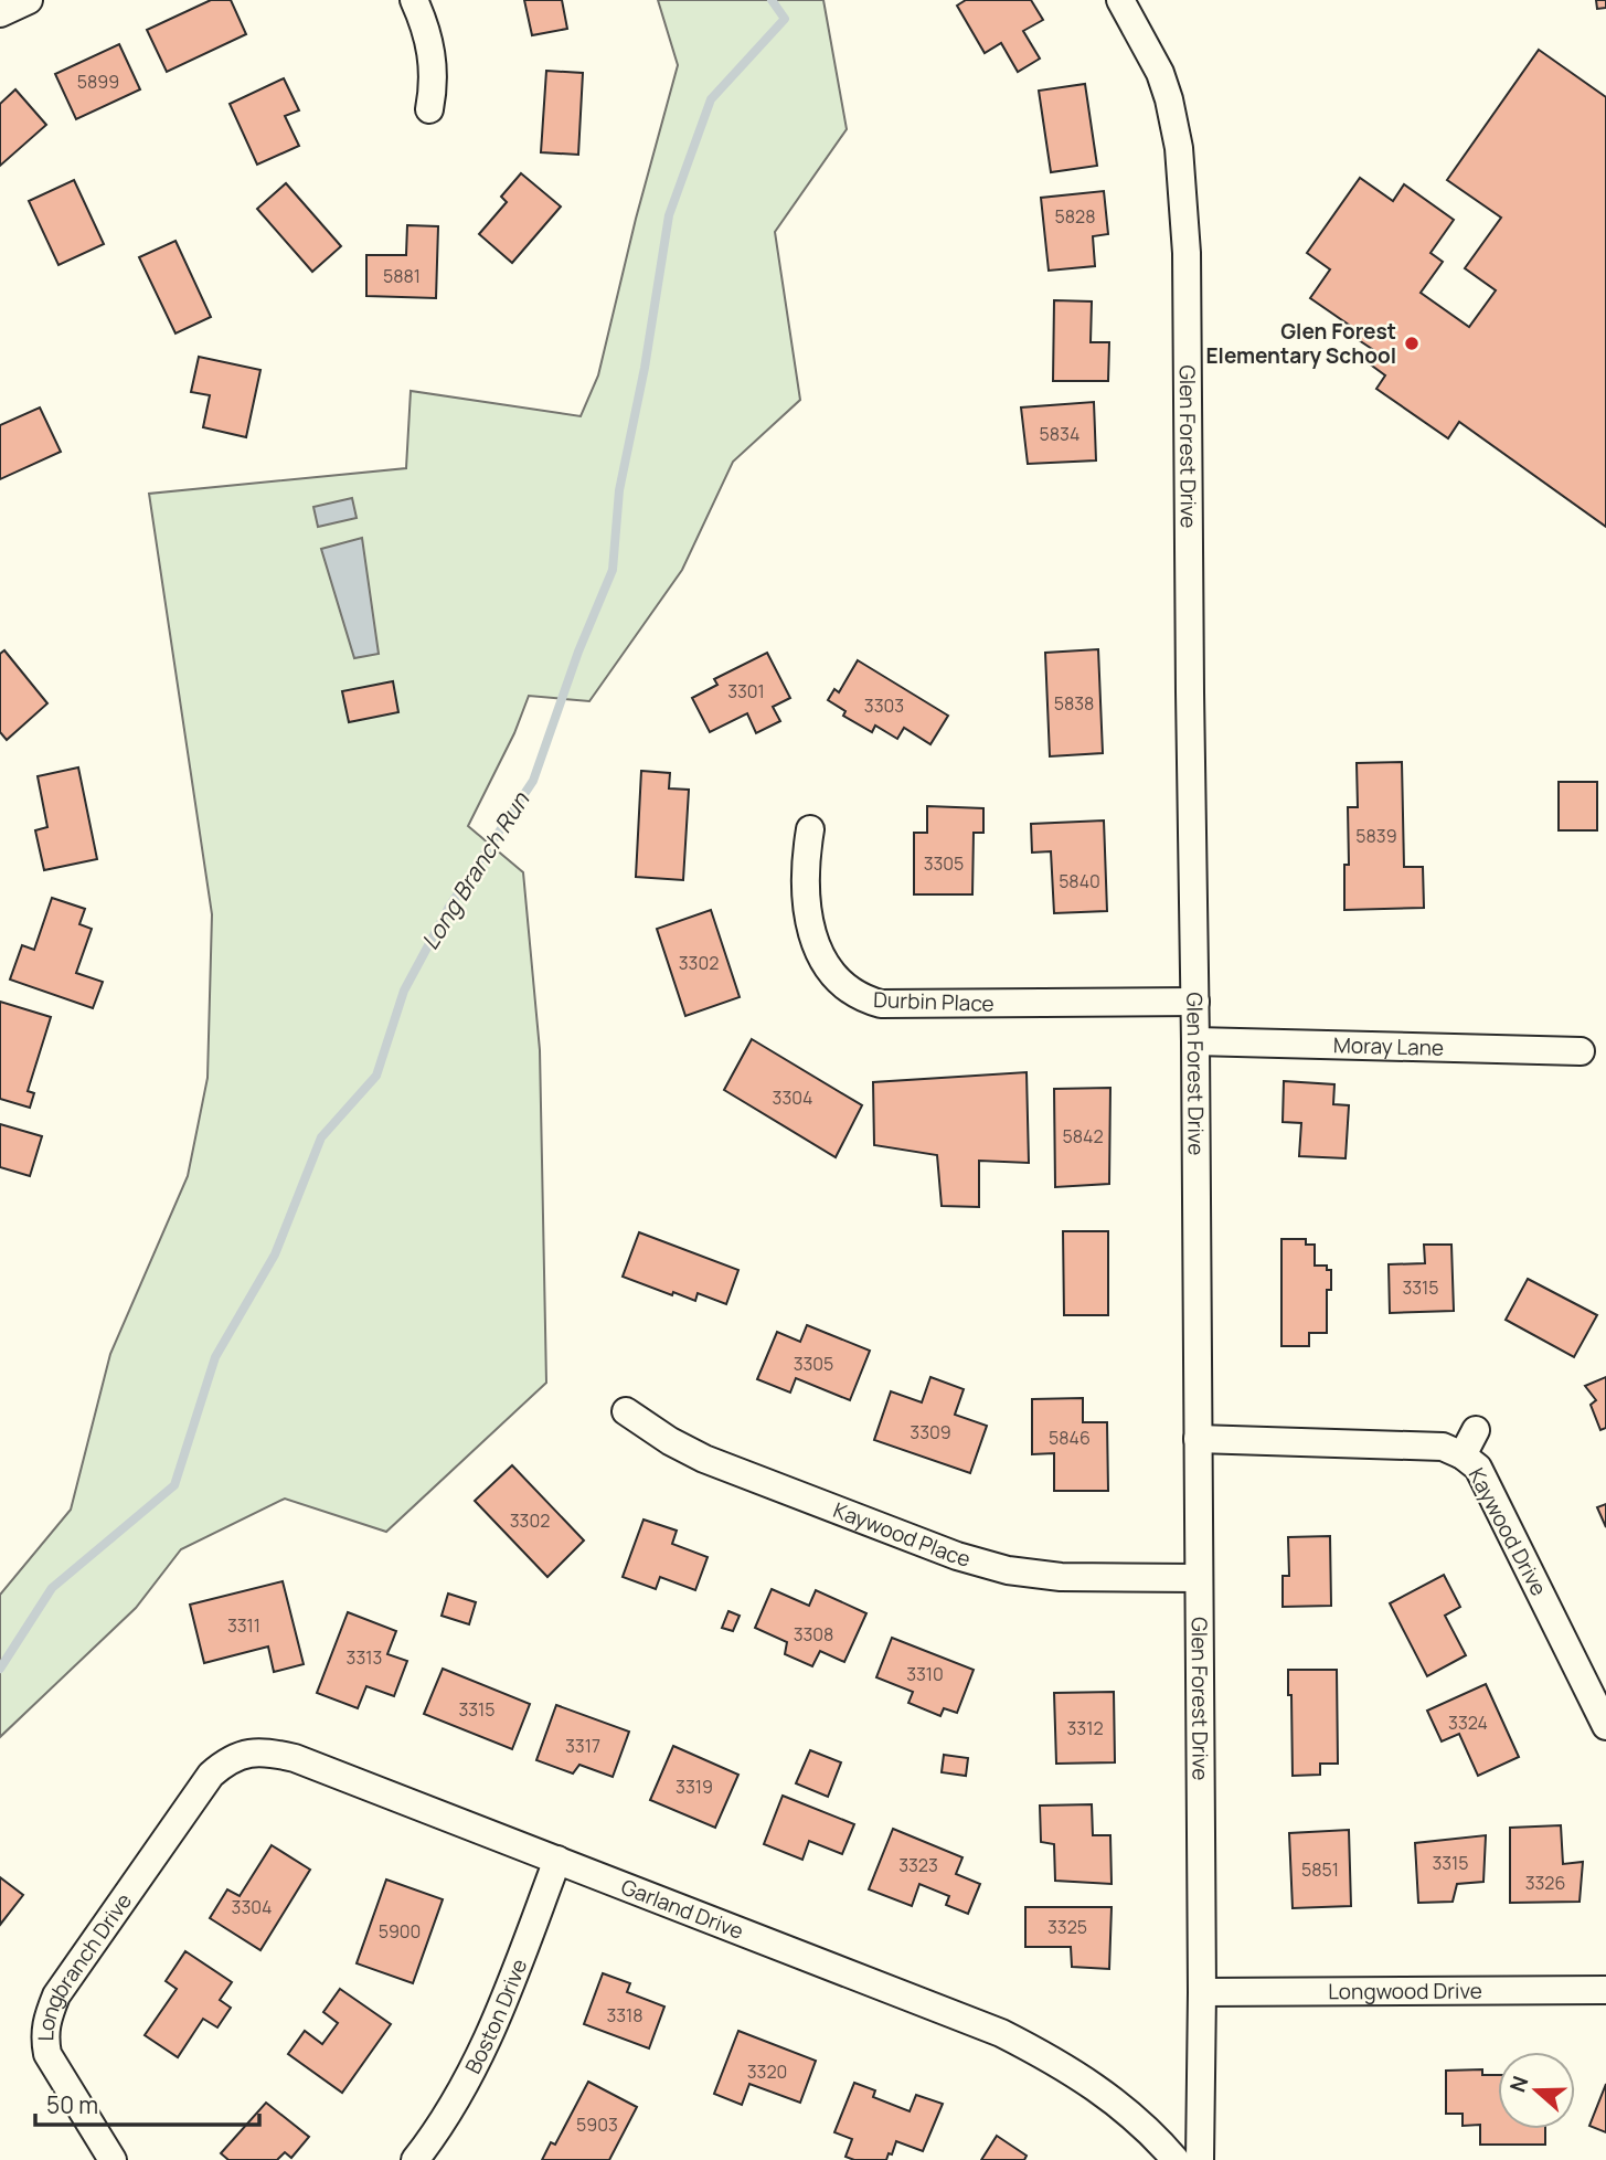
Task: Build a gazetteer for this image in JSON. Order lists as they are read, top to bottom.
{
  "streets": {
    "street": [
      "Glen Forest Drive",
      "Durbin Place",
      "Moray Lane",
      "Kaywood Drive",
      "Kaywood Place",
      "Garland Drive",
      "Longbranch Drive",
      "Longwood Drive",
      "Boston Drive"
    ]
  },
  "crossings": [
    ["Glen Forest Drive", "Durbin Place"],
    ["Glen Forest Drive", "Moray Lane"],
    ["Glen Forest Drive", "Kaywood Drive"],
    ["Glen Forest Drive", "Kaywood Place"],
    ["Glen Forest Drive", "Longwood Drive"],
    ["Garland Drive", "Longbranch Drive"],
    ["Garland Drive", "Boston Drive"]
  ],
  "water": ["Long Branch Run"],
  "places": ["Glen Forest Elementary School"],
  "house_numbers": [
    "5899",
    "5828",
    "5881",
    "5834",
    "3301",
    "5838",
    "3303",
    "5839",
    "3305",
    "5840",
    "3302",
    "3304",
    "5842",
    "3315",
    "3305",
    "3309",
    "5846",
    "3302",
    "3311",
    "3308",
    "3313",
    "3310",
    "3315",
    "3324",
    "3312",
    "3317",
    "3319",
    "3315",
    "3323",
    "5851",
    "3326",
    "3304",
    "3325",
    "5900",
    "3318",
    "3320",
    "5903"
  ],
  "scale_bar": "50 m",
  "north": "left"
}
